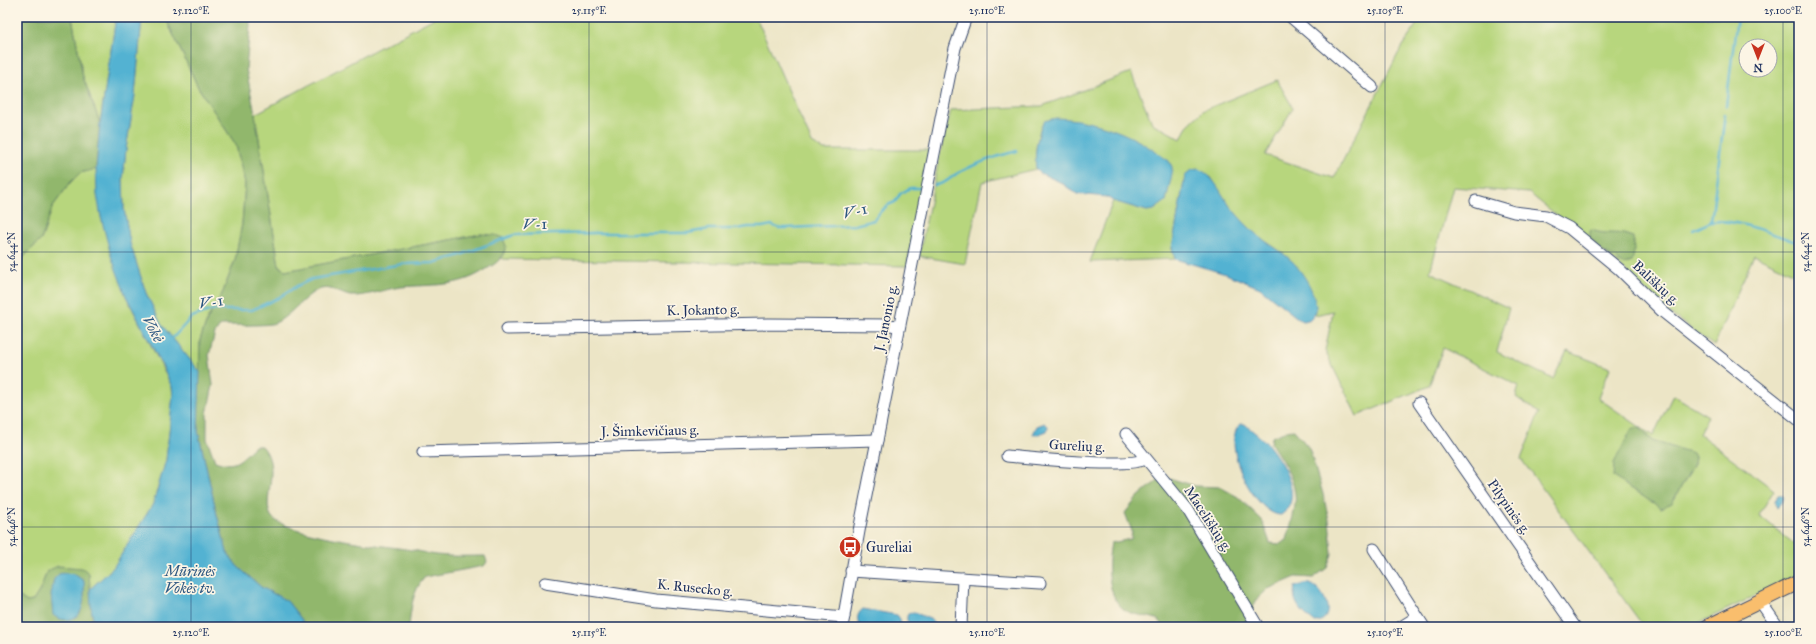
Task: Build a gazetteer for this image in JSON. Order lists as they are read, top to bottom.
{
  "streets": {
    "street": [
      "Bališkių g.",
      "K. Jokanto g.",
      "J. Janonio g.",
      "J. Šimkevičiaus g.",
      "Gurelių g.",
      "Pilypinės g.",
      "Maceliškių g.",
      "K. Rusecko g."
    ]
  },
  "crossings": [
    ["K. Jokanto g.", "J. Janonio g."],
    ["J. Janonio g.", "J. Šimkevičiaus g."],
    ["J. Janonio g.", "K. Rusecko g."],
    ["Gurelių g.", "Maceliškių g."]
  ],
  "water": ["V-1", "Vokė", "Mūrinės Vokės tv."],
  "places": {
    "bus stop": ["Gureliai"]
  },
  "north": "bottom",
  "coordinates": [
    "25.120°E",
    "25.115°E",
    "25.110°E",
    "25.105°E",
    "25.100°E",
    "54.644°N",
    "54.646°N"
  ]
}
